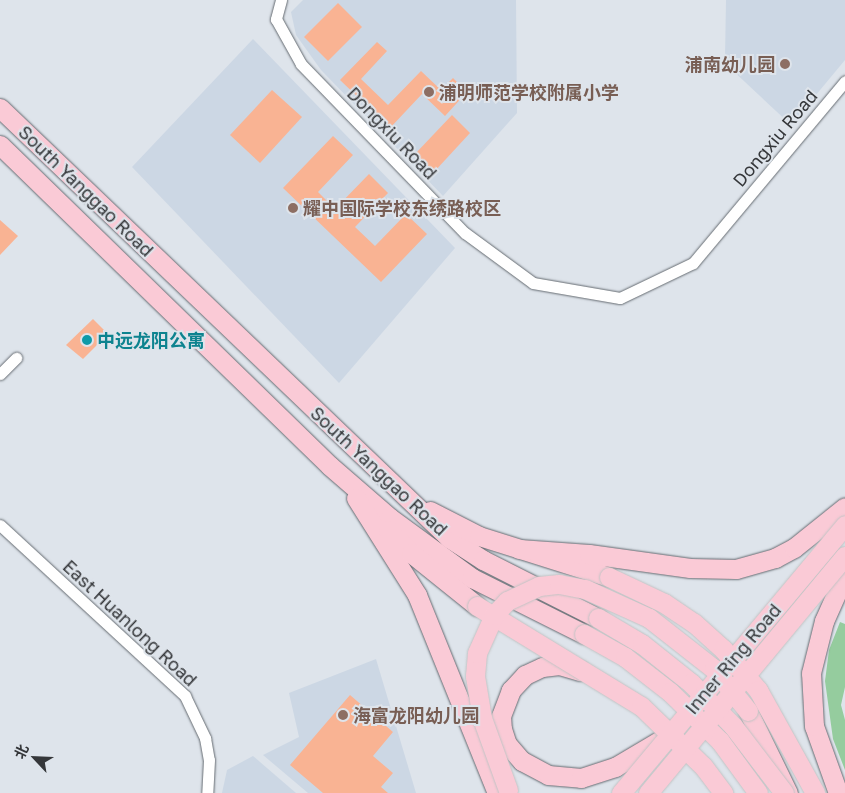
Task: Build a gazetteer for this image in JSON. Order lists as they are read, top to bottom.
{
  "streets": {
    "highway": ["South Yanggao Road", "Inner Ring Road"],
    "street": ["Dongxiu Road", "East Huanlong Road"]
  },
  "places": [
    "浦南幼儿园",
    "浦明师范学校附属小学",
    "耀中国际学校东绣路校区",
    "中远龙阳公寓",
    "海富龙阳幼儿园"
  ],
  "north": "top left"
}
